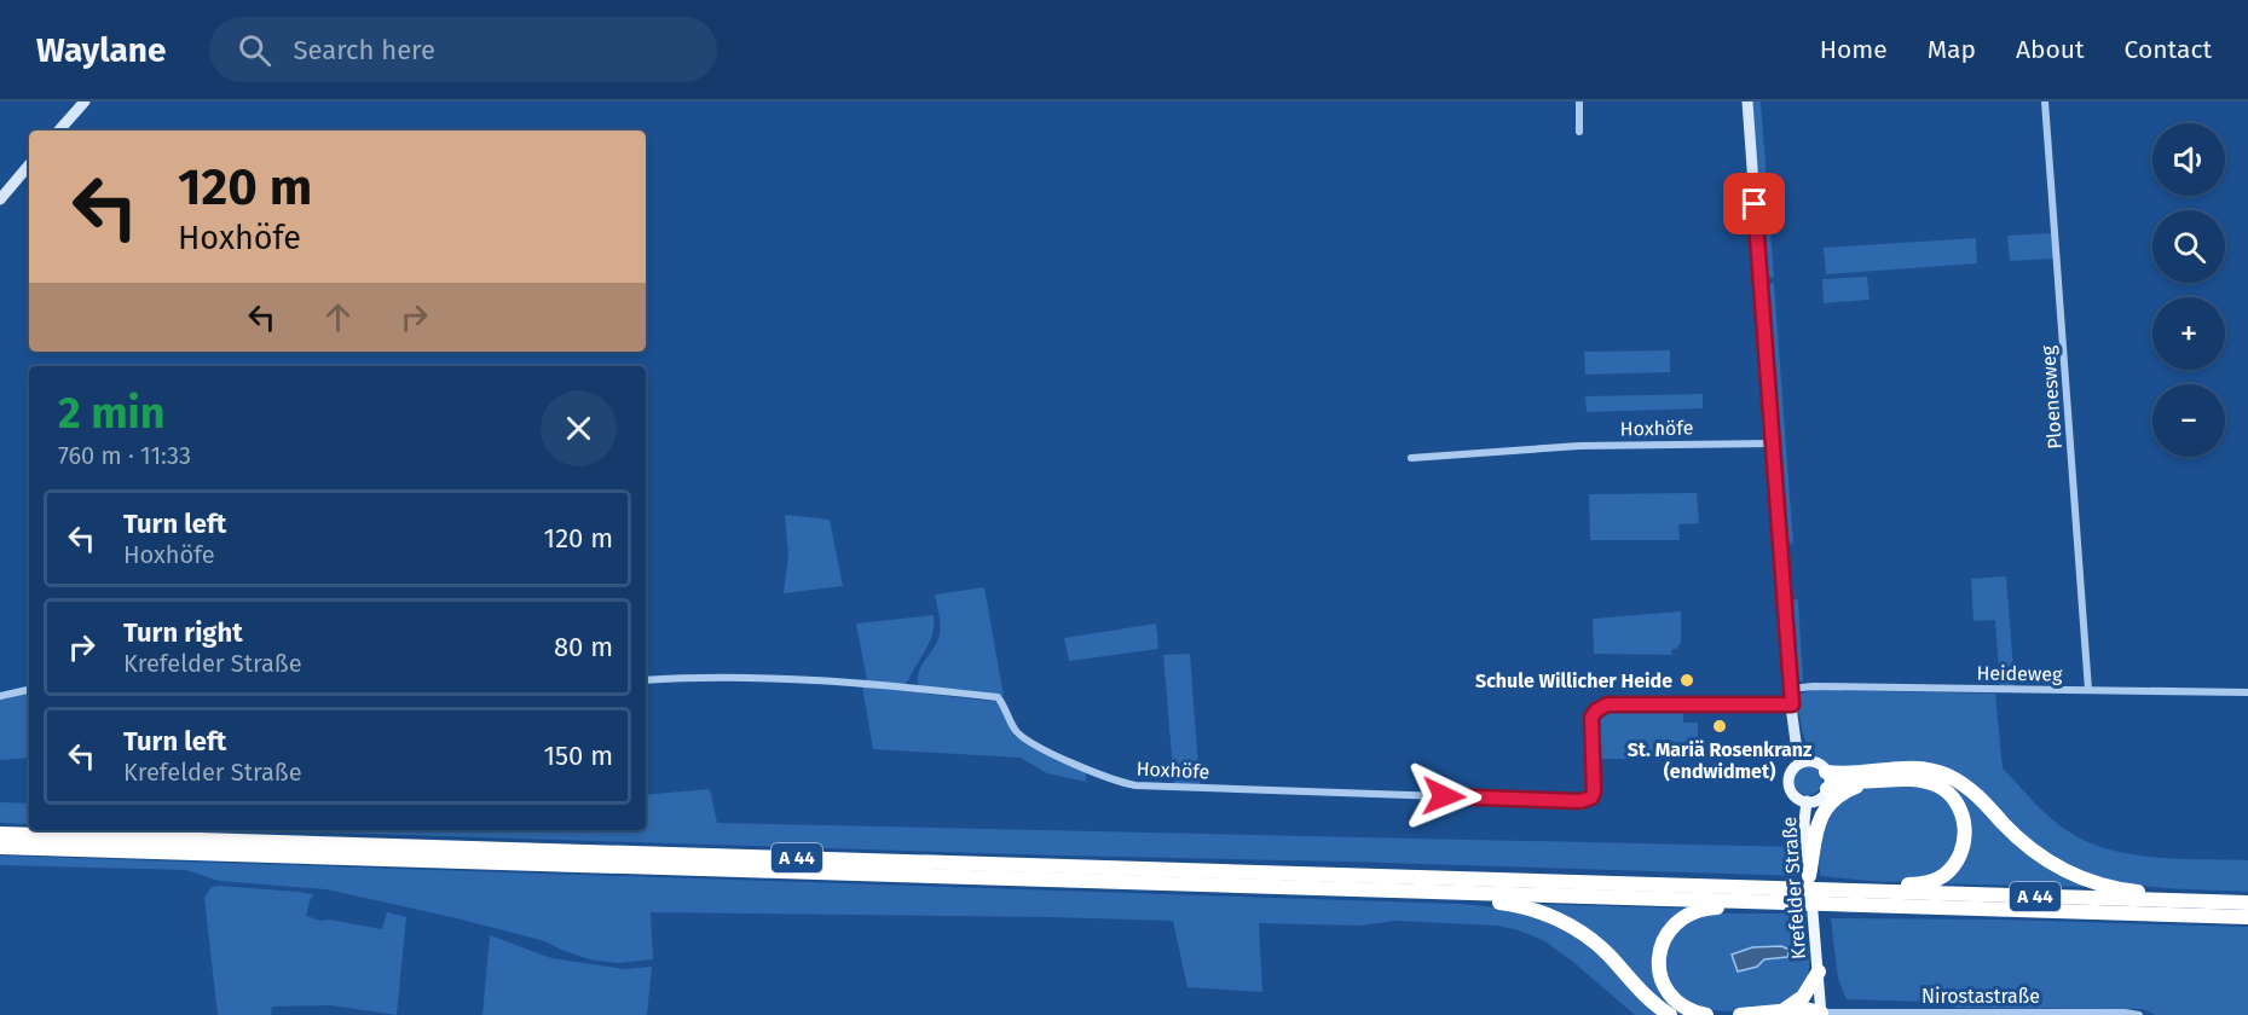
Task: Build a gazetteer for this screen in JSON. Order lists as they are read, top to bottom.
{
  "streets": {
    "highway": ["A 44"],
    "main road": ["Krefelder Straße"],
    "street": [
      "Ploenesweg",
      "Hoxhöfe",
      "Heideweg",
      "Nirostastraße"
    ]
  },
  "crossings": [
    ["Ploenesweg", "Heideweg"],
    ["Krefelder Straße", "Nirostastraße"]
  ],
  "places": ["Schule Willicher Heide", "St. Mariä Rosenkranz (endwidmet)"],
  "page": {
    "header": "Waylane",
    "search": "Search here",
    "nav": [
      "Home",
      "Map",
      "About",
      "Contact"
    ],
    "map_buttons": ["+", "−"],
    "turn": ["120 m", "Hoxhöfe"],
    "heading": ["2 min", "760 m · 11:33"],
    "list": [
      {
        "name": "Turn left",
        "note": "Hoxhöfe",
        "value": "120 m"
      },
      {
        "name": "Turn right",
        "note": "Krefelder Straße",
        "value": "80 m"
      },
      {
        "name": "Turn left",
        "note": "Krefelder Straße",
        "value": "150 m"
      }
    ]
  }
}
